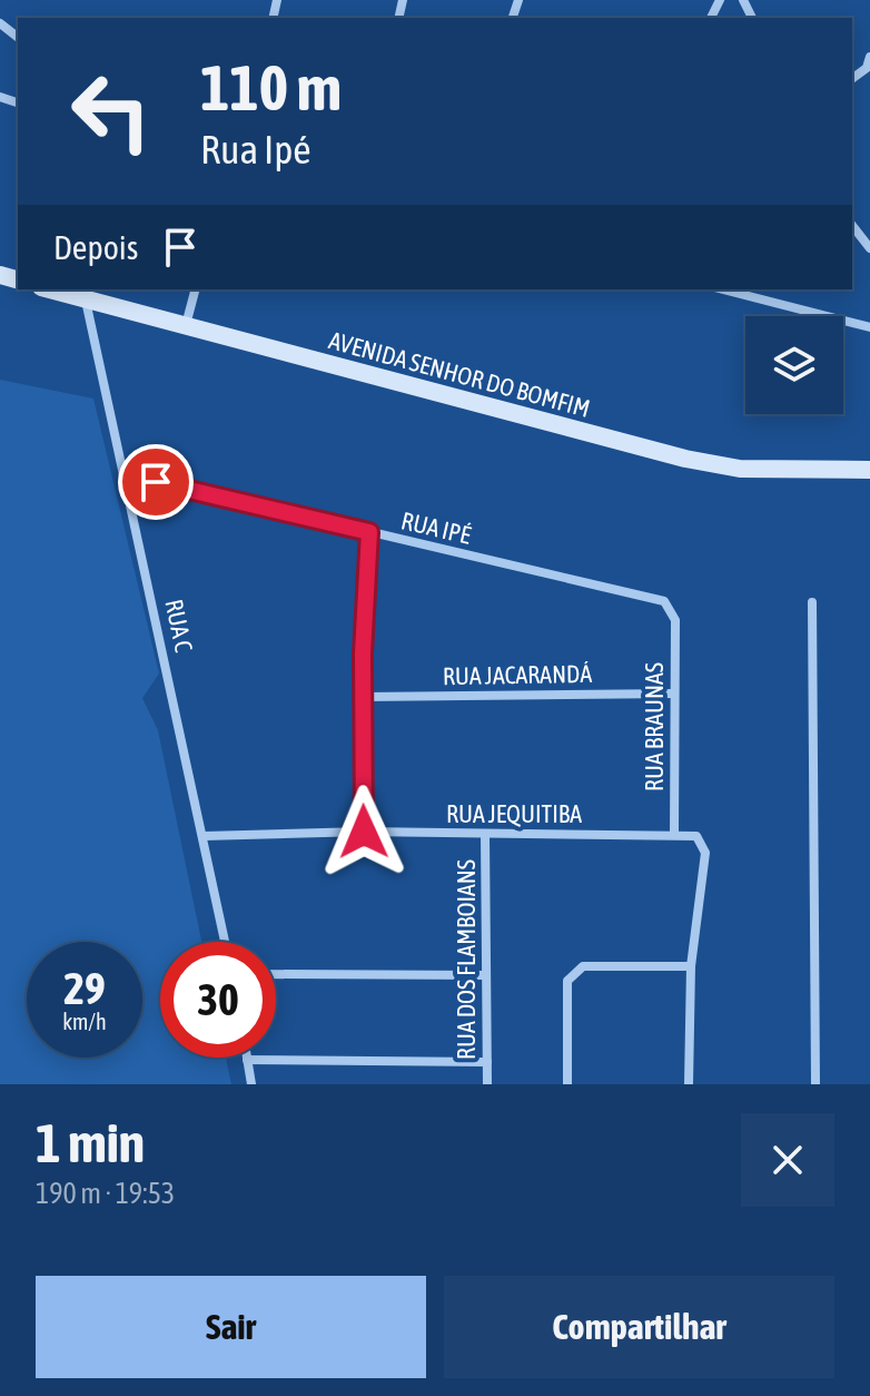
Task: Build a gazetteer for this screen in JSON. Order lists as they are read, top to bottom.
{
  "streets": {
    "street": [
      "AVENIDA SENHOR DO BOMFIM",
      "RUA IPÉ",
      "RUA C",
      "RUA JACARANDÁ",
      "RUA BRAUNAS",
      "RUA JEQUITIBA",
      "RUA DOS FLAMBOIANS"
    ]
  },
  "crossings": [
    ["AVENIDA SENHOR DO BOMFIM", "RUA C"],
    ["RUA IPÉ", "RUA C"],
    ["RUA IPÉ", "RUA BRAUNAS"],
    ["RUA C", "RUA JEQUITIBA"],
    ["RUA JACARANDÁ", "RUA BRAUNAS"],
    ["RUA BRAUNAS", "RUA JEQUITIBA"],
    ["RUA JEQUITIBA", "RUA DOS FLAMBOIANS"]
  ],
  "page": {
    "turn": ["110 m", "Rua Ipé"],
    "then": "Depois",
    "speed": "29 km/h",
    "limit": "30",
    "heading": ["1 min", "190 m · 19:53"],
    "buttons": ["Sair", "Compartilhar"]
  }
}
